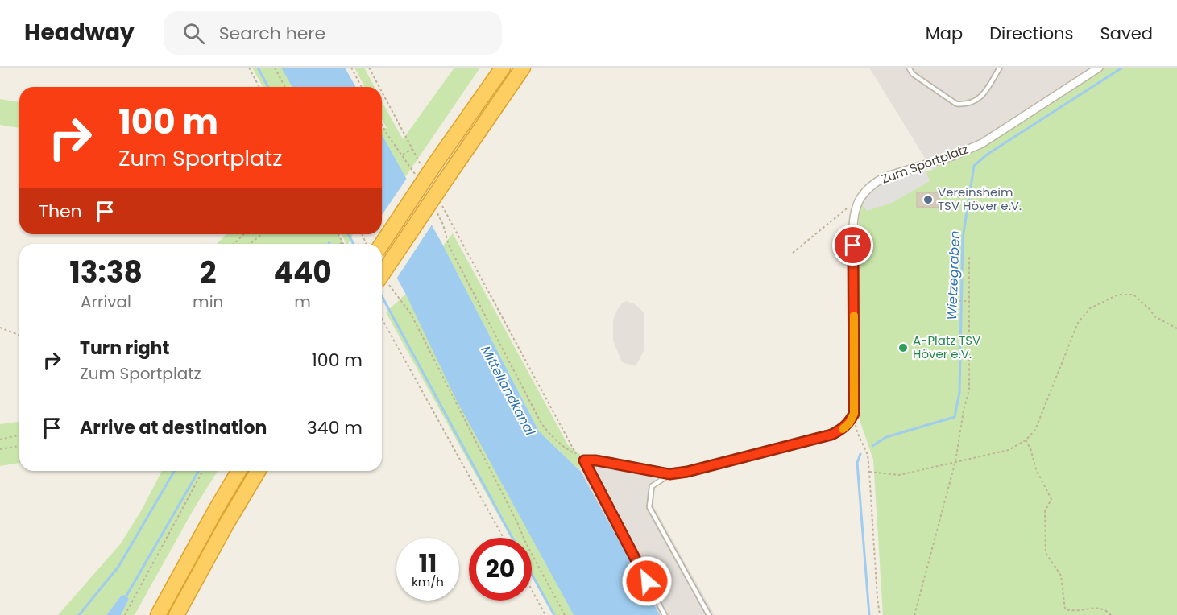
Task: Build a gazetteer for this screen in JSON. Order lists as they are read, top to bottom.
{
  "streets": {
    "street": ["Zum Sportplatz"]
  },
  "water": ["Wietzegraben", "Mittellandkanal"],
  "places": ["Vereinsheim TSV Höver e.V.", "A-Platz TSV Höver e.V."],
  "page": {
    "header": "Headway",
    "search": "Search here",
    "nav": ["Map", "Directions", "Saved"],
    "turn": ["100 m", "Zum Sportplatz"],
    "then": "Then",
    "eta": [
      "13:38",
      "Arrival",
      "2",
      "min",
      "440",
      "m"
    ],
    "list": [
      {
        "name": "Turn right",
        "note": "Zum Sportplatz",
        "value": "100 m"
      },
      {
        "name": "Arrive at destination",
        "value": "340 m"
      }
    ],
    "speed": "11 km/h",
    "limit": "20"
  }
}
